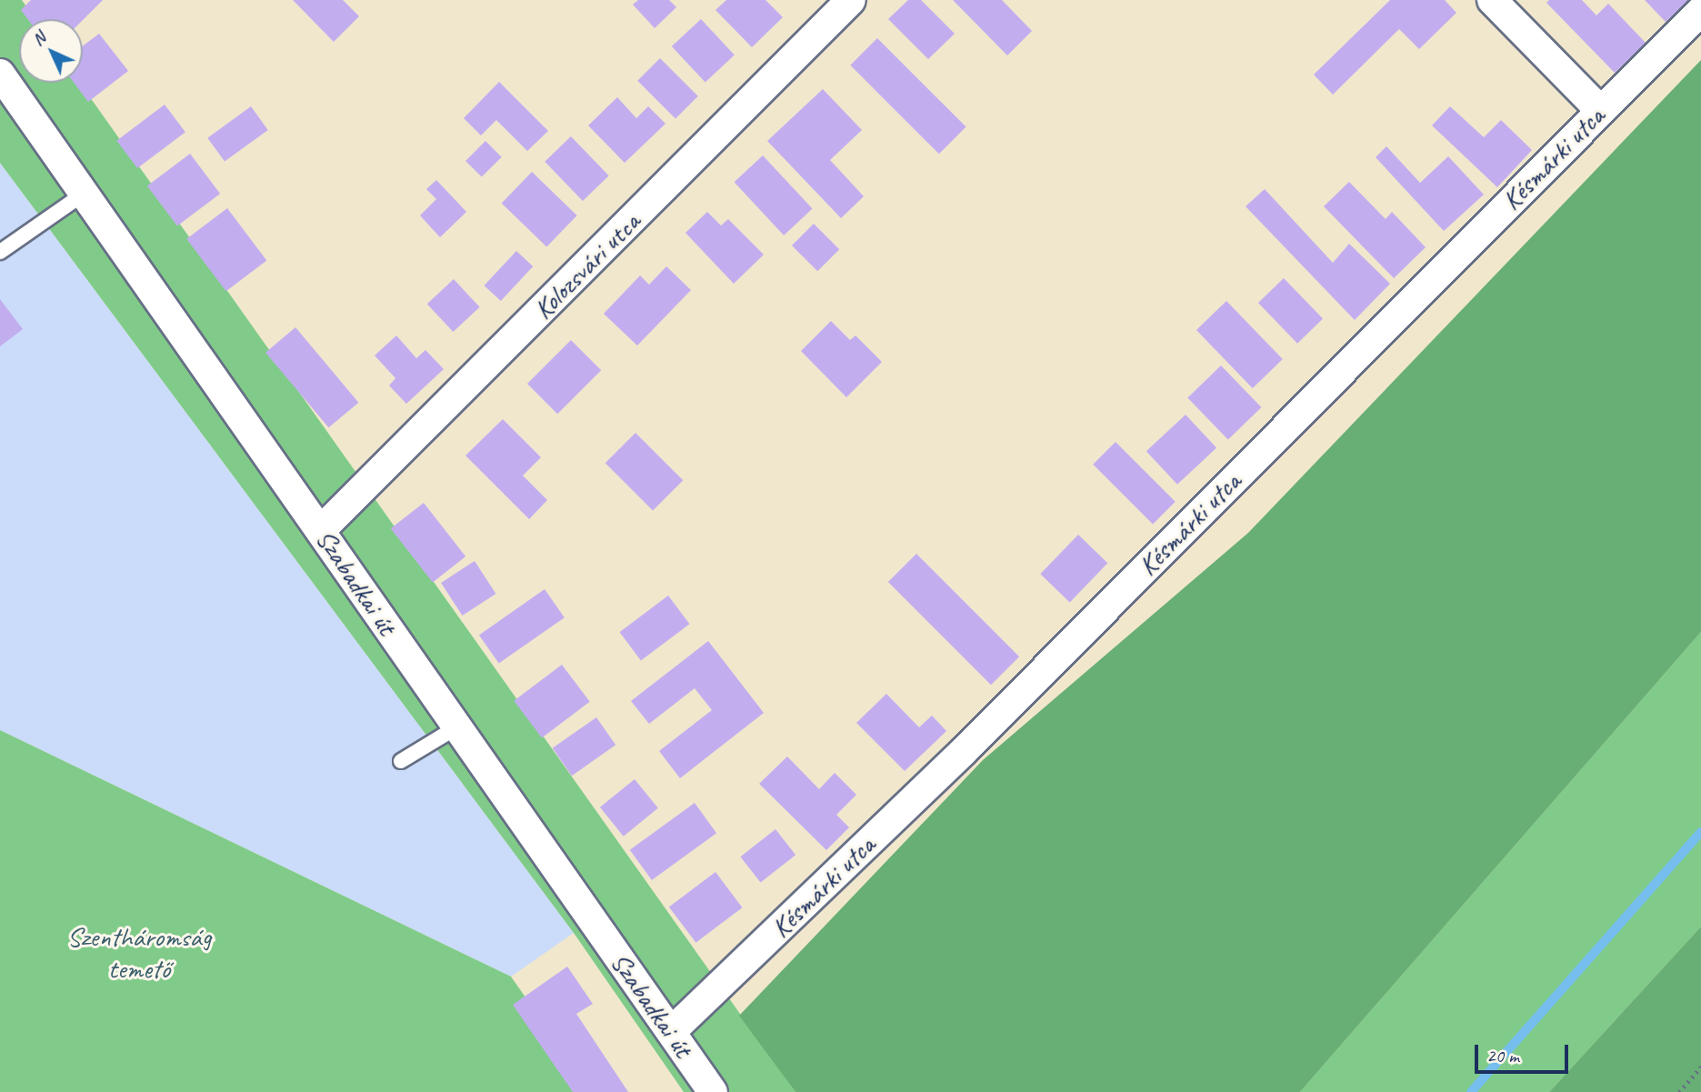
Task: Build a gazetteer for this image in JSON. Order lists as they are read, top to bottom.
{
  "streets": {
    "street": ["Késmárki utca", "Kolozsvári utca", "Szabadkai út"]
  },
  "crossings": [
    ["Késmárki utca", "Szabadkai út"],
    ["Kolozsvári utca", "Szabadkai út"]
  ],
  "parks": ["Szentháromság temető"],
  "scale_bar": "20 m",
  "north": "top left"
}
